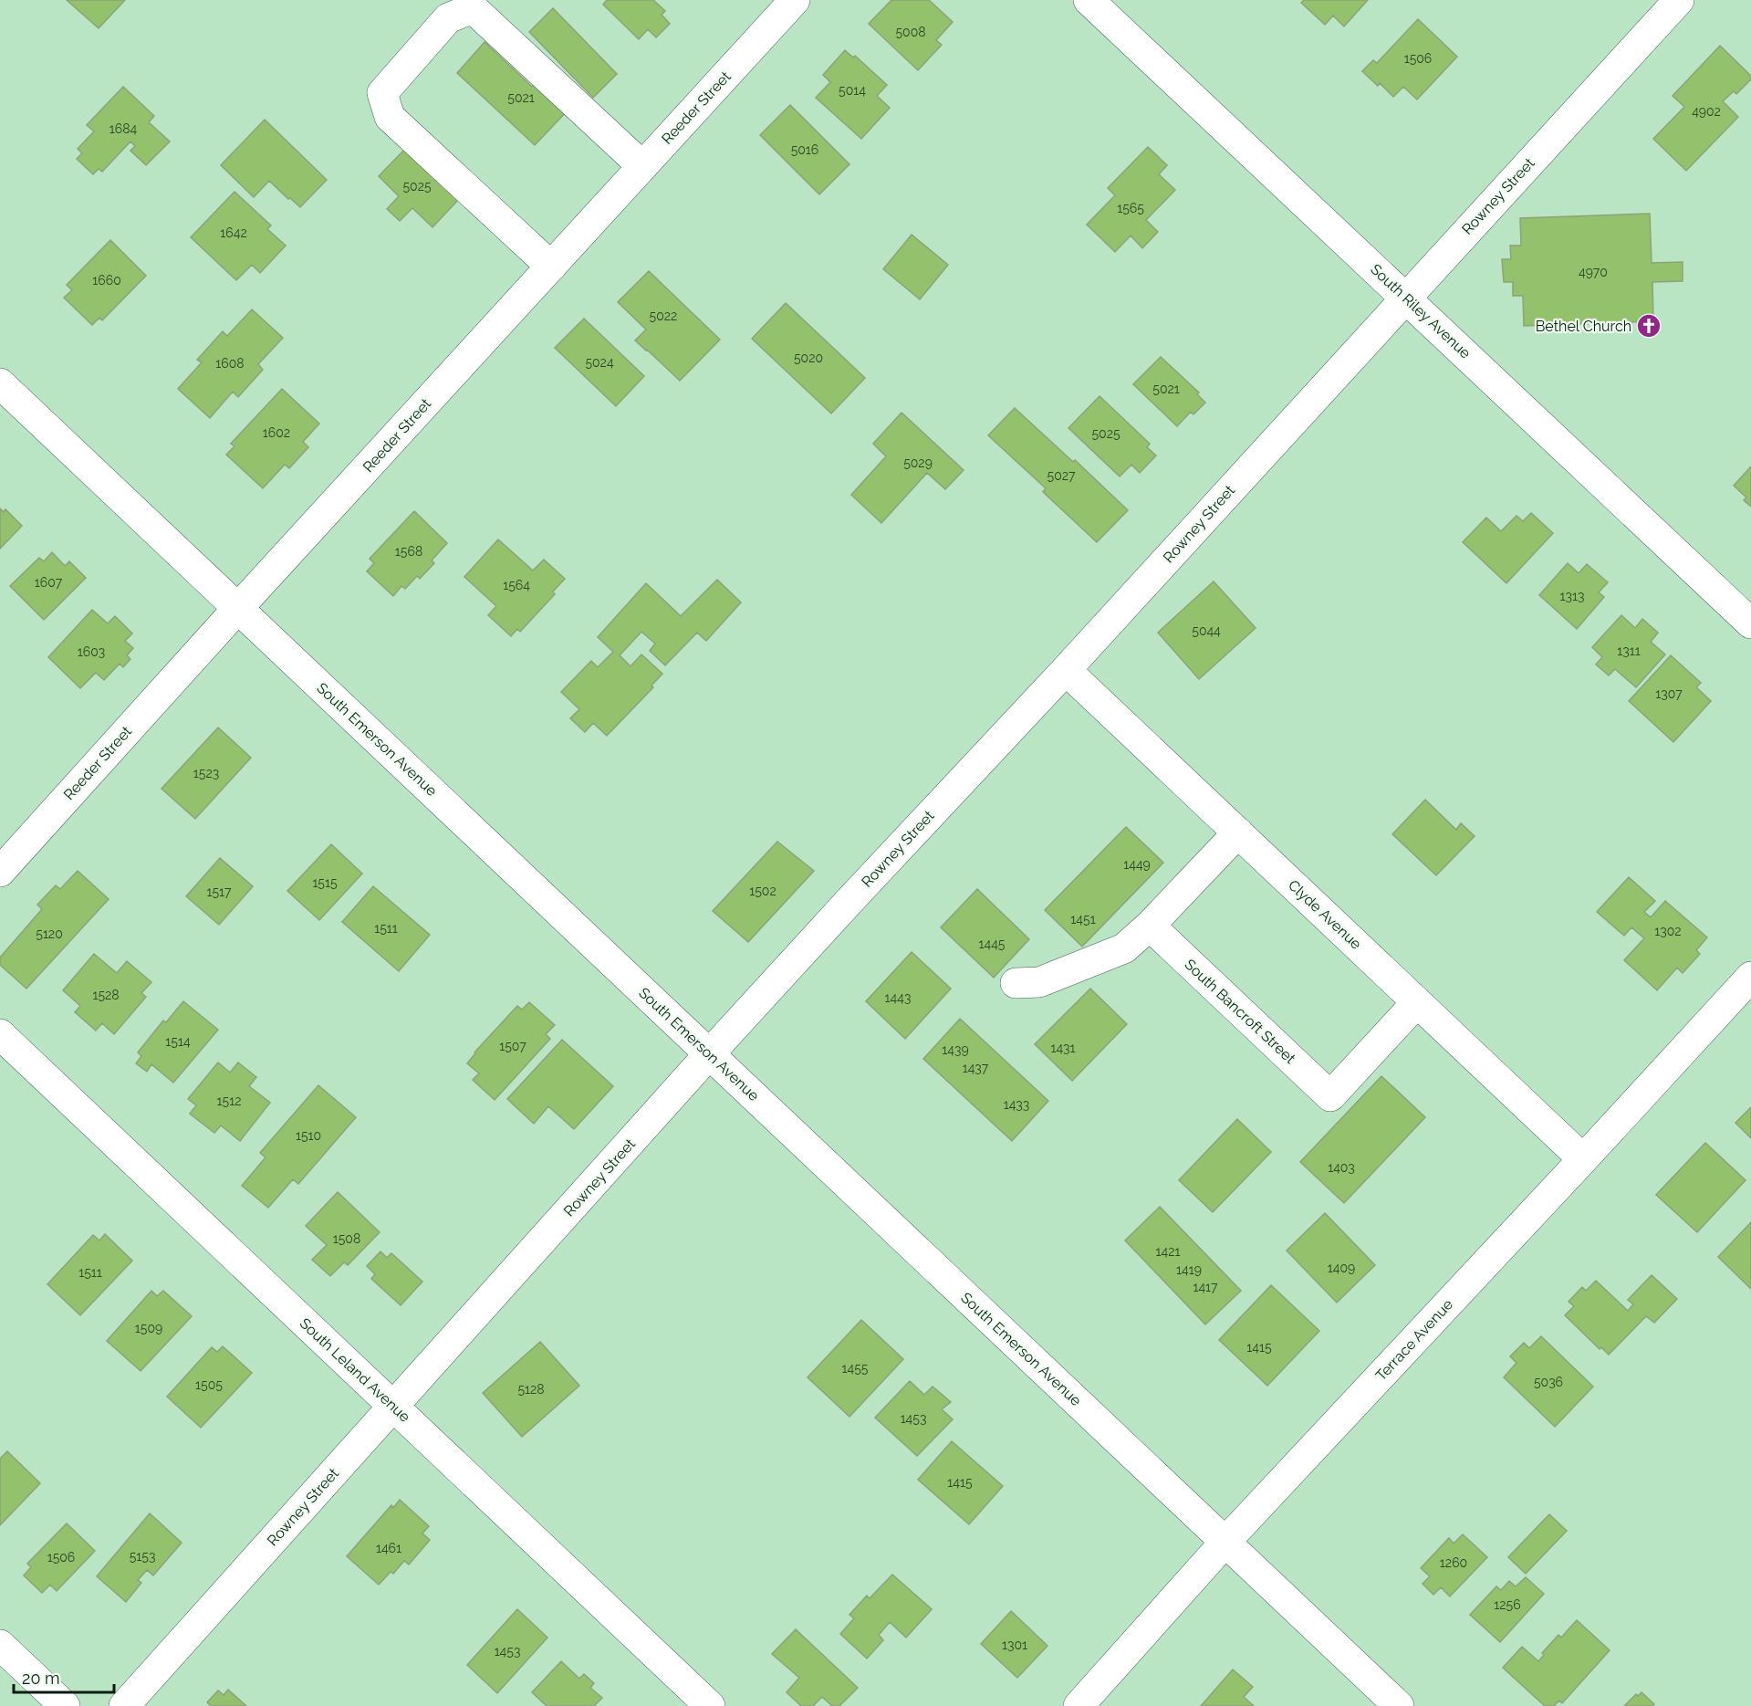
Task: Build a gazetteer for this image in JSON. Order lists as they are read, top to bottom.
{
  "streets": {
    "street": [
      "Reeder Street",
      "Rowney Street",
      "South Riley Avenue",
      "South Emerson Avenue",
      "Clyde Avenue",
      "South Bancroft Street",
      "Terrace Avenue",
      "South Leland Avenue"
    ]
  },
  "crossings": [
    ["Reeder Street", "South Emerson Avenue"],
    ["Rowney Street", "South Riley Avenue"],
    ["Rowney Street", "South Emerson Avenue"],
    ["Rowney Street", "Clyde Avenue"],
    ["Rowney Street", "South Leland Avenue"],
    ["South Emerson Avenue", "Terrace Avenue"],
    ["Clyde Avenue", "South Bancroft Street"],
    ["Clyde Avenue", "Terrace Avenue"]
  ],
  "places": {
    "church": ["Bethel Church"]
  },
  "house_numbers": [
    "5008",
    "1506",
    "5014",
    "5021",
    "4902",
    "1684",
    "5016",
    "5025",
    "1565",
    "1642",
    "4970",
    "1660",
    "5022",
    "5020",
    "5024",
    "1608",
    "5021",
    "1602",
    "5025",
    "5029",
    "5027",
    "1568",
    "1607",
    "1564",
    "1313",
    "5044",
    "1311",
    "1603",
    "1307",
    "1523",
    "1449",
    "1515",
    "1502",
    "1517",
    "1451",
    "1511",
    "1302",
    "5120",
    "1445",
    "1528",
    "1443",
    "1514",
    "1507",
    "1431",
    "1439",
    "1437",
    "1512",
    "1433",
    "1510",
    "1403",
    "1508",
    "1421",
    "1409",
    "1419",
    "1511",
    "1417",
    "1509",
    "1415",
    "1455",
    "5036",
    "1505",
    "5128",
    "1453",
    "1415",
    "1461",
    "5153",
    "1506",
    "1260",
    "1256",
    "1301",
    "1453"
  ],
  "scale_bar": "20 m"
}
